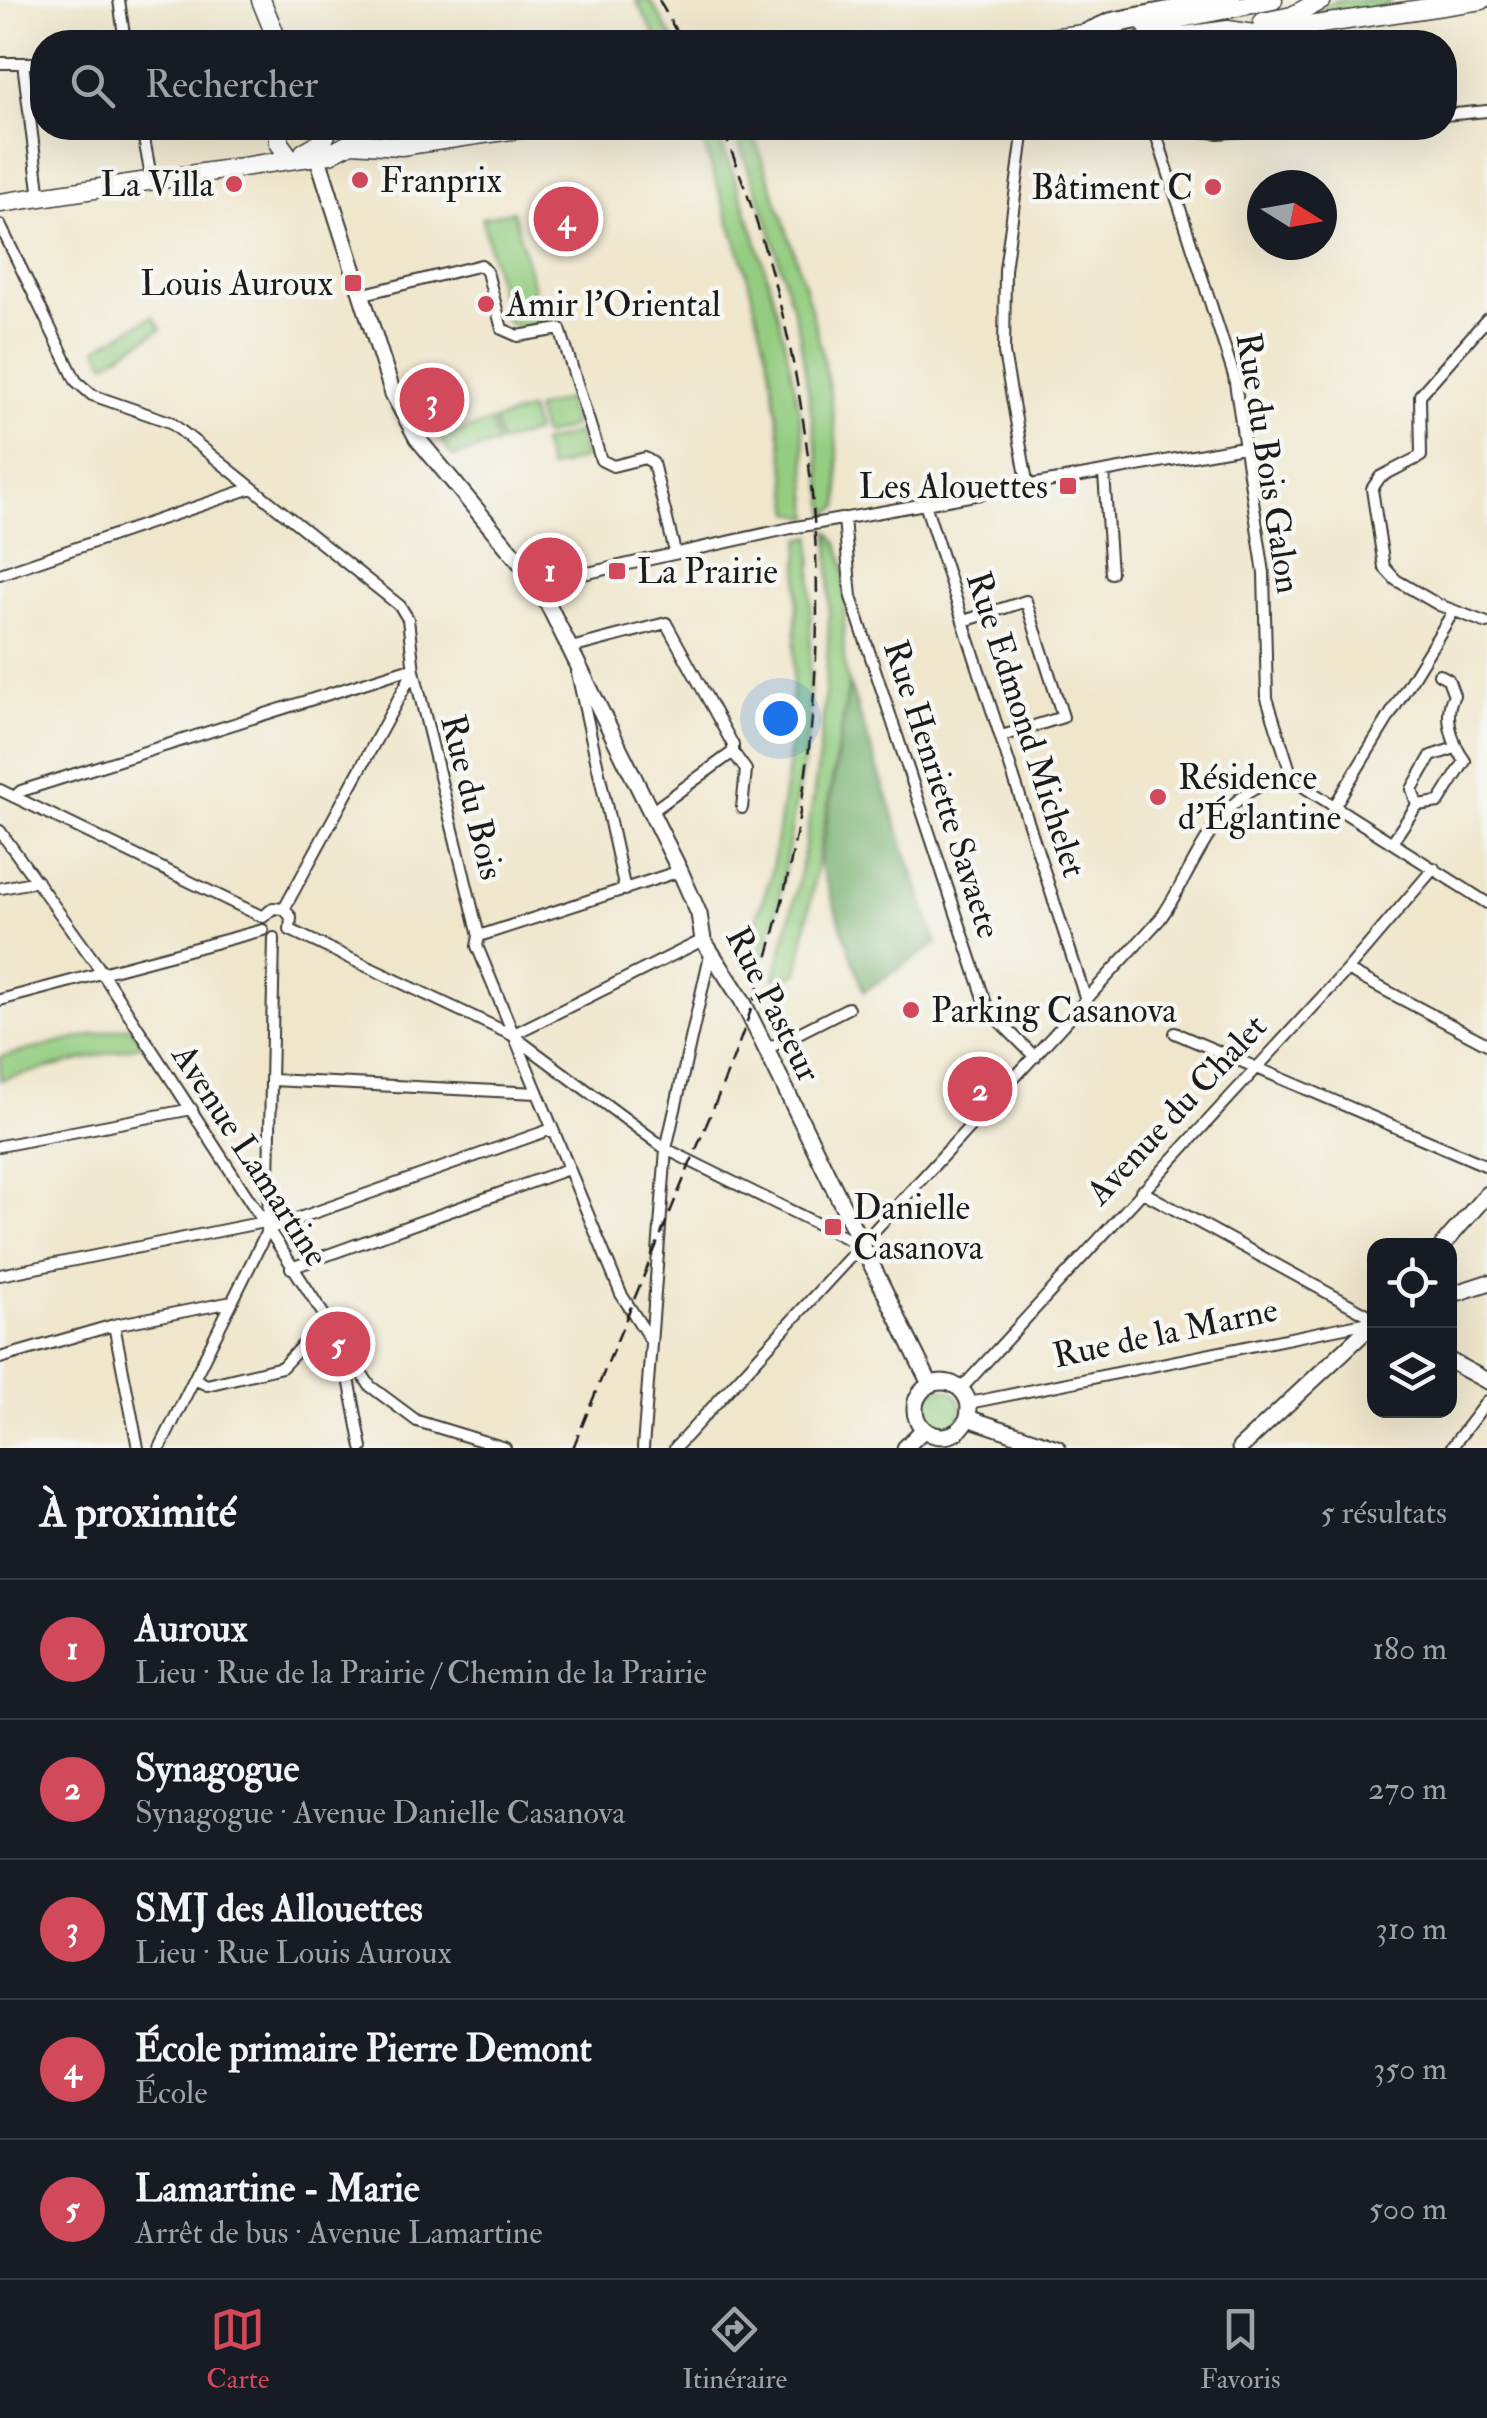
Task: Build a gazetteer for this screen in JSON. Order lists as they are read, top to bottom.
{
  "streets": {
    "street": [
      "Rue du Bois Galon",
      "Rue Edmond Michelet",
      "Rue Henriette Savaete",
      "Rue du Bois",
      "Rue Pasteur",
      "Avenue du Chalet",
      "Avenue Lamartine",
      "Rue de la Marne"
    ]
  },
  "crossings": [
    ["Rue Pasteur", "Avenue du Chalet"],
    ["Rue Pasteur", "Rue de la Marne"],
    ["Avenue du Chalet", "Rue de la Marne"]
  ],
  "places": {
    "other": [
      "Franprix",
      "La Villa",
      "Bâtiment C",
      "Amir l'Oriental",
      "Résidence d'Églantine",
      "Parking Casanova"
    ],
    "transit": [
      "Louis Auroux",
      "Les Alouettes",
      "La Prairie",
      "Danielle Casanova"
    ]
  },
  "north": "right",
  "page": {
    "search": "Rechercher",
    "pins": [
      "4",
      "3",
      "1",
      "2",
      "5"
    ],
    "heading": ["À proximité", "5 résultats"],
    "list": [
      {
        "mark": "1",
        "name": "Auroux",
        "note": "Lieu · Rue de la Prairie / Chemin de la Prairie",
        "value": "180 m"
      },
      {
        "mark": "2",
        "name": "Synagogue",
        "note": "Synagogue · Avenue Danielle Casanova",
        "value": "270 m"
      },
      {
        "mark": "3",
        "name": "SMJ des Allouettes",
        "note": "Lieu · Rue Louis Auroux",
        "value": "310 m"
      },
      {
        "mark": "4",
        "name": "École primaire Pierre Demont",
        "note": "École",
        "value": "350 m"
      },
      {
        "mark": "5",
        "name": "Lamartine - Marie",
        "note": "Arrêt de bus · Avenue Lamartine",
        "value": "500 m"
      }
    ],
    "nav": ["Carte", "Itinéraire", "Favoris"]
  }
}
